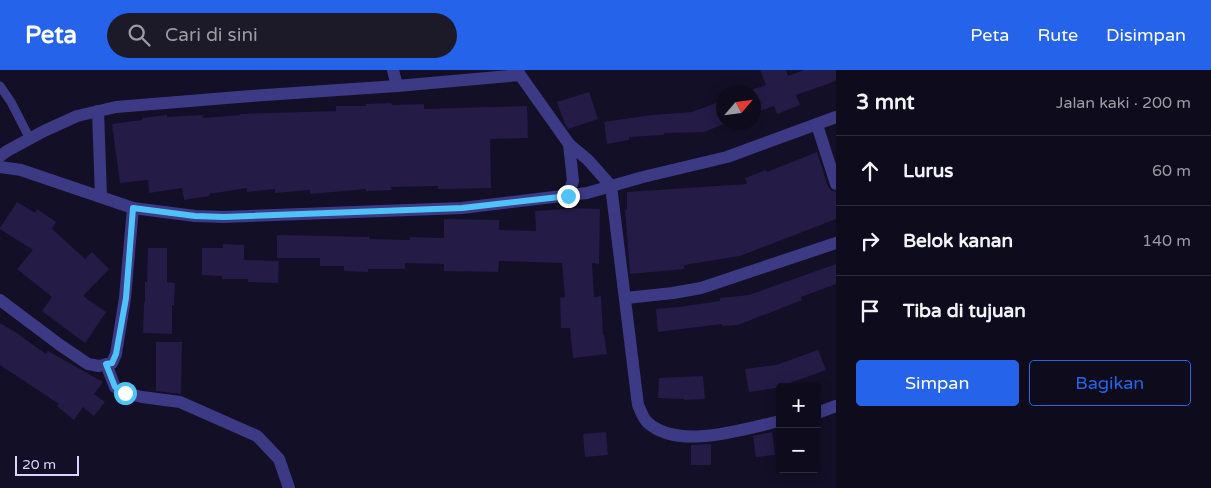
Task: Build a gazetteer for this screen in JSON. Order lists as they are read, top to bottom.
{
  "scale_bar": "20 m",
  "north": "top right",
  "page": {
    "header": "Peta",
    "search": "Cari di sini",
    "nav": ["Peta", "Rute", "Disimpan"],
    "heading": ["3 mnt", "Jalan kaki · 200 m"],
    "list": [
      ["Lurus", "60 m"],
      ["Belok kanan", "140 m"],
      "Tiba di tujuan"
    ],
    "buttons": ["Simpan", "Bagikan"],
    "map_buttons": ["+", "−"],
    "scale": "20 m"
  }
}
